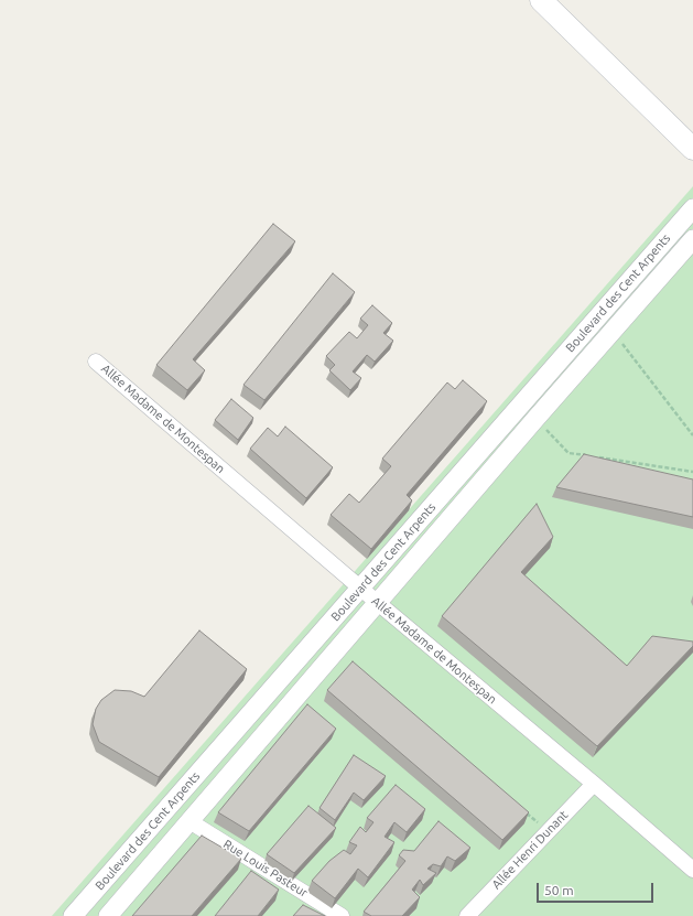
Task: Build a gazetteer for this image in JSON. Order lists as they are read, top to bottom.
{
  "streets": {
    "street": [
      "Boulevard des Cent Arpents",
      "Allée Madame de Montespan",
      "Allée Henri Dunant",
      "Rue Louis Pasteur"
    ]
  },
  "crossings": [
    ["Boulevard des Cent Arpents", "Allée Madame de Montespan"],
    ["Boulevard des Cent Arpents", "Rue Louis Pasteur"],
    ["Allée Madame de Montespan", "Allée Henri Dunant"]
  ],
  "scale_bar": "50 m"
}
